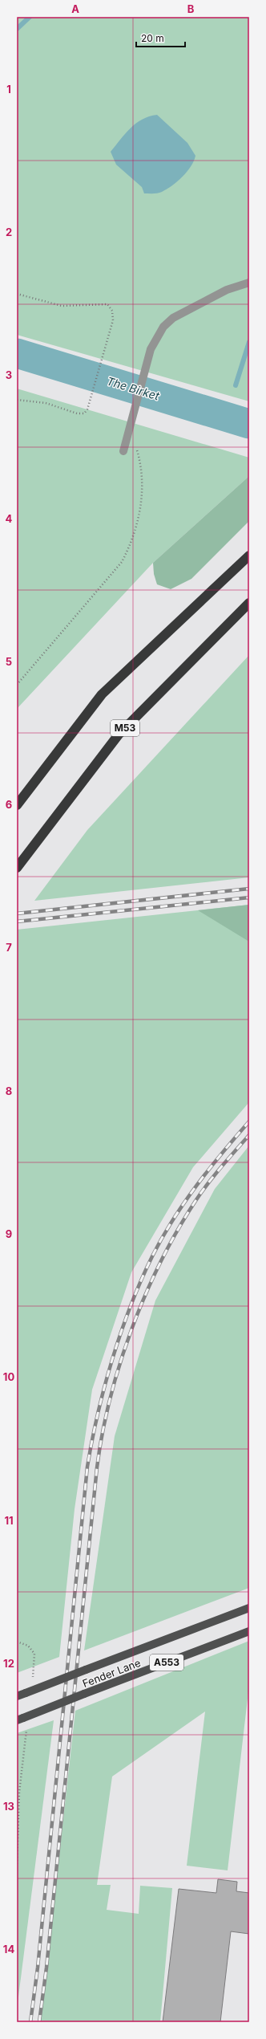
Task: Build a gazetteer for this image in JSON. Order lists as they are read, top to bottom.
{
  "streets": {
    "highway": ["M53"],
    "main road": ["A553", "Fender Lane"]
  },
  "water": ["The Birket"],
  "scale_bar": "20 m",
  "grid": {
    "columns": ["A", "B"],
    "rows": [
      "1",
      "2",
      "3",
      "4",
      "5",
      "6",
      "7",
      "8",
      "9",
      "10",
      "11",
      "12",
      "13",
      "14"
    ]
  }
}
